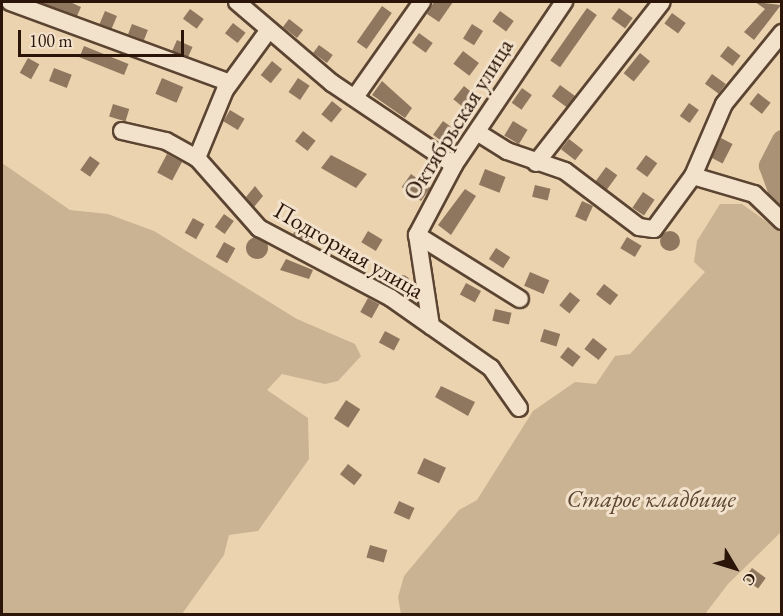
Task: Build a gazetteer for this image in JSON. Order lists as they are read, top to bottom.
{
  "streets": {
    "street": ["Октябрьская улица", "Подгорная улица"]
  },
  "crossings": [
    ["Октябрьская улица", "Подгорная улица"]
  ],
  "parks": ["Старое кладбище"],
  "scale_bar": "100 m",
  "north": "bottom right"
}
